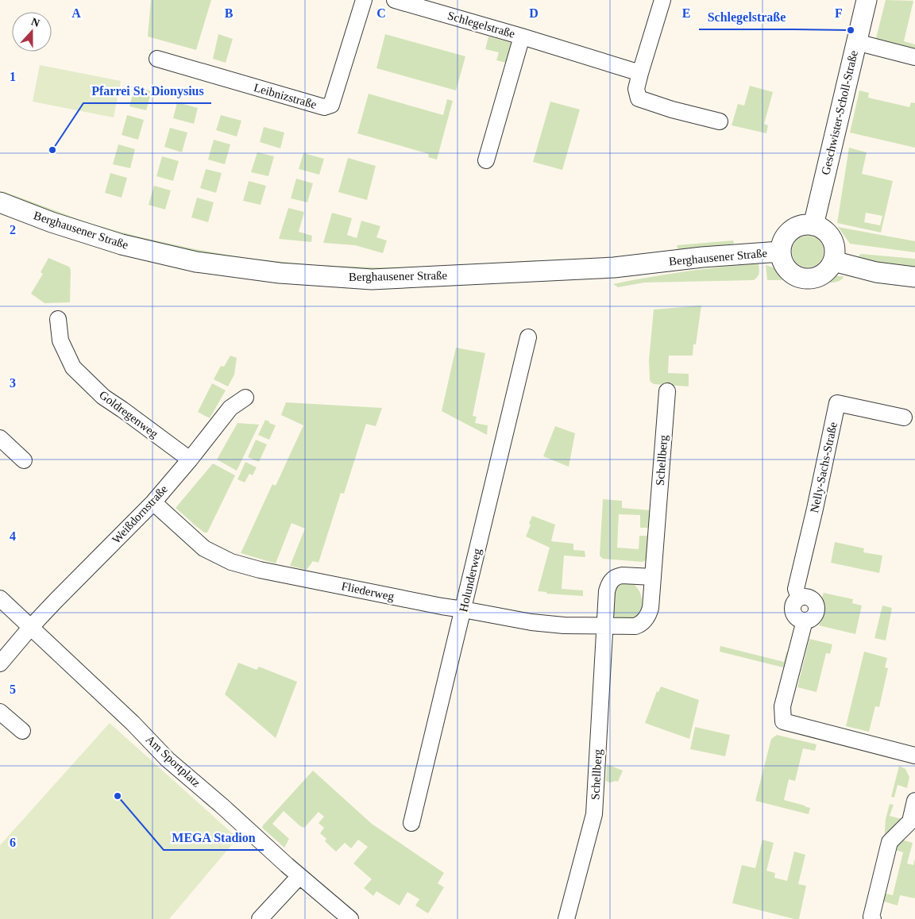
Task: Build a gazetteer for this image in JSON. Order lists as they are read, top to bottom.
{
  "streets": {
    "street": [
      "Schlegelstraße",
      "Leibnizstraße",
      "Geschwister-Scholl-Straße",
      "Berghausener Straße",
      "Goldregenweg",
      "Schellberg",
      "Nelly-Sachs-Straße",
      "Weißdornstraße",
      "Holunderweg",
      "Fliederweg",
      "Am Sportplatz"
    ]
  },
  "crossings": [
    ["Geschwister-Scholl-Straße", "Berghausener Straße"],
    ["Goldregenweg", "Weißdornstraße"],
    ["Schellberg", "Fliederweg"],
    ["Weißdornstraße", "Fliederweg"],
    ["Weißdornstraße", "Am Sportplatz"],
    ["Holunderweg", "Fliederweg"]
  ],
  "places": ["Schlegelstraße", "Pfarrei St. Dionysius", "MEGA Stadion"],
  "north": "top",
  "grid": {
    "columns": [
      "A",
      "B",
      "C",
      "D",
      "E",
      "F"
    ],
    "rows": [
      "1",
      "2",
      "3",
      "4",
      "5",
      "6"
    ]
  }
}
